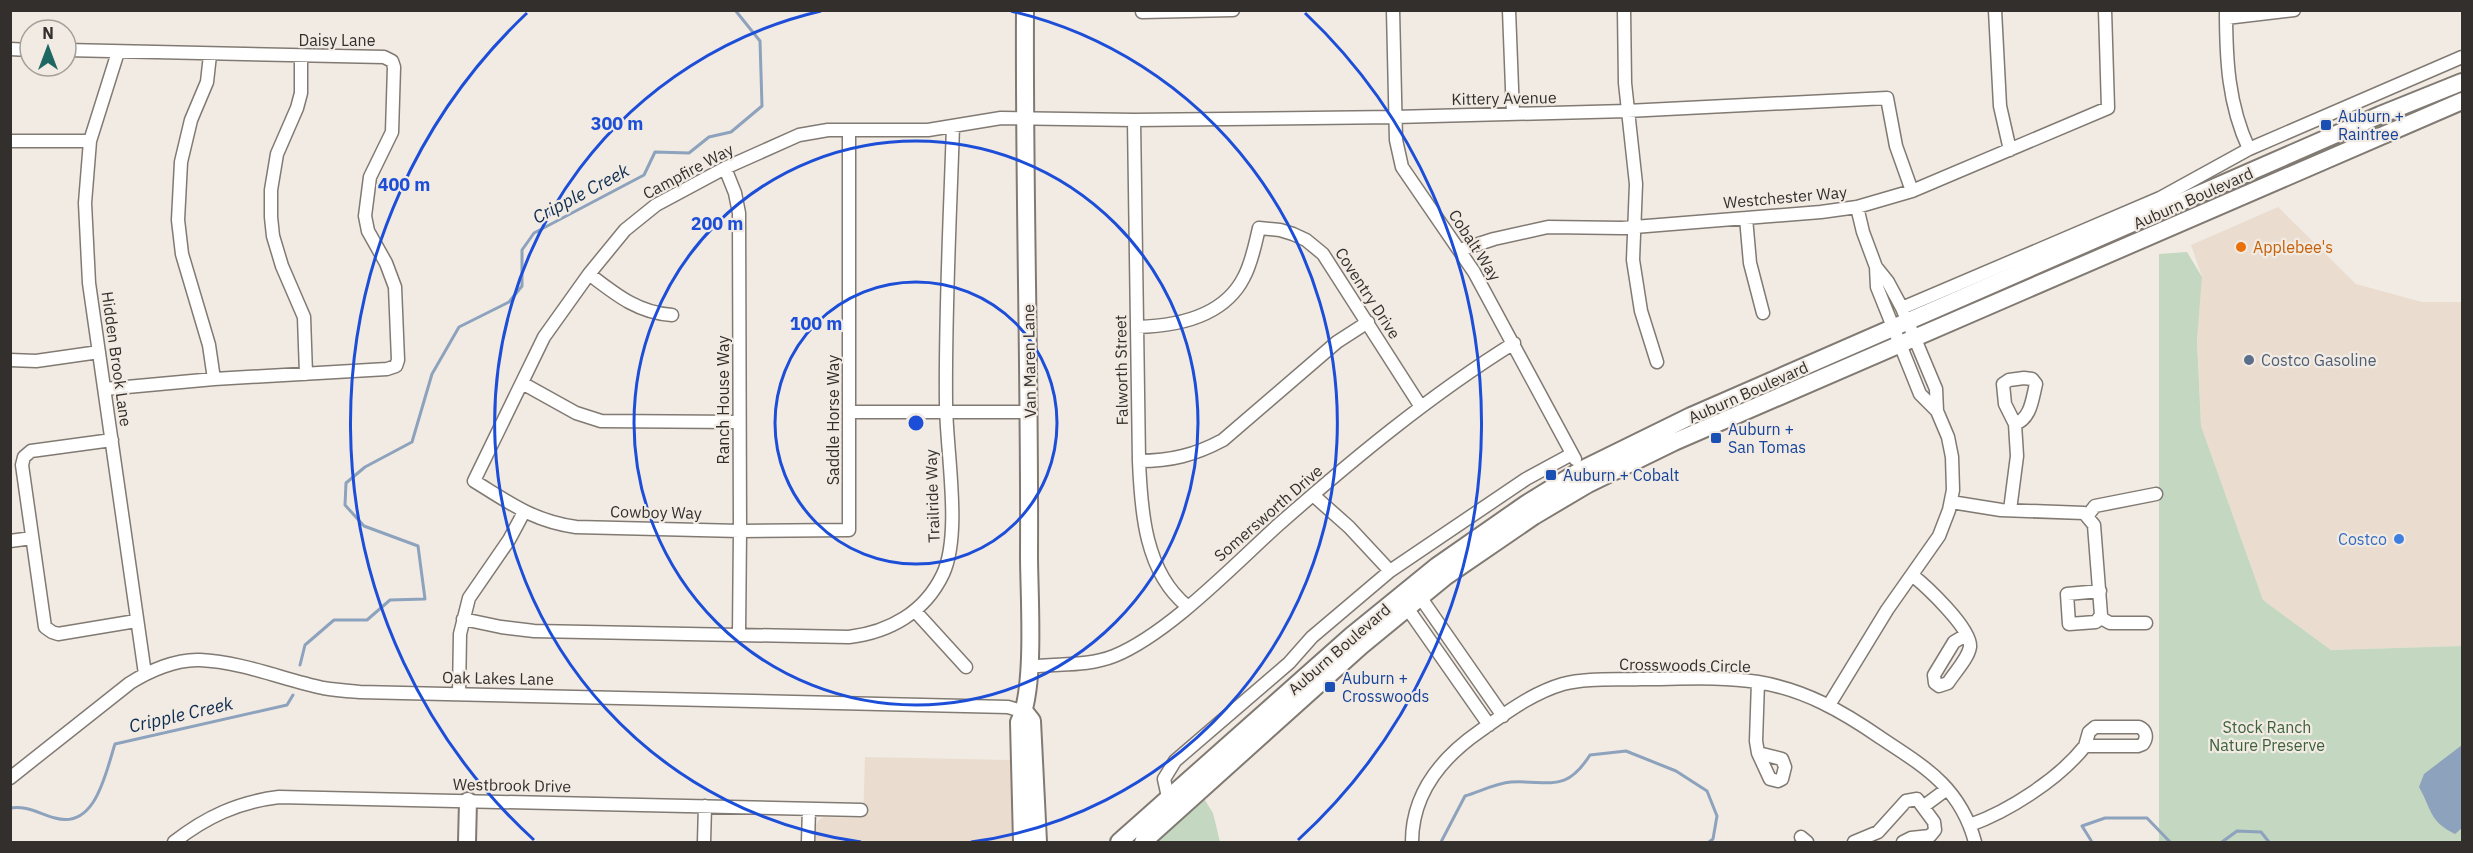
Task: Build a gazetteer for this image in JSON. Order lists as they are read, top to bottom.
{
  "streets": {
    "main road": ["Auburn Boulevard", "Van Maren Lane"],
    "street": [
      "Daisy Lane",
      "Kittery Avenue",
      "Campfire Way",
      "Westchester Way",
      "Cobalt Way",
      "Coventry Drive",
      "Hidden Brook Lane",
      "Falworth Street",
      "Ranch House Way",
      "Saddle Horse Way",
      "Trailride Way",
      "Cowboy Way",
      "Somersworth Drive",
      "Crosswoods Circle",
      "Oak Lakes Lane",
      "Westbrook Drive"
    ]
  },
  "crossings": [
    ["Daisy Lane", "Hidden Brook Lane"],
    ["Kittery Avenue", "Campfire Way"],
    ["Kittery Avenue", "Westchester Way"],
    ["Kittery Avenue", "Cobalt Way"],
    ["Kittery Avenue", "Van Maren Lane"],
    ["Kittery Avenue", "Falworth Street"],
    ["Campfire Way", "Van Maren Lane"],
    ["Campfire Way", "Ranch House Way"],
    ["Campfire Way", "Saddle Horse Way"],
    ["Campfire Way", "Trailride Way"],
    ["Campfire Way", "Cowboy Way"],
    ["Westchester Way", "Cobalt Way"],
    ["Auburn Boulevard", "Cobalt Way"],
    ["Cobalt Way", "Somersworth Drive"],
    ["Coventry Drive", "Falworth Street"],
    ["Coventry Drive", "Somersworth Drive"],
    ["Hidden Brook Lane", "Oak Lakes Lane"],
    ["Van Maren Lane", "Somersworth Drive"],
    ["Van Maren Lane", "Oak Lakes Lane"],
    ["Falworth Street", "Somersworth Drive"],
    ["Ranch House Way", "Trailride Way"],
    ["Ranch House Way", "Cowboy Way"],
    ["Saddle Horse Way", "Cowboy Way"]
  ],
  "water": ["Cripple Creek"],
  "parks": ["Stock Ranch Nature Preserve"],
  "places": {
    "transit": [
      "Auburn + Raintree",
      "Auburn + San Tomas",
      "Auburn + Cobalt",
      "Auburn + Crosswoods"
    ],
    "other": ["Applebee's", "Costco Gasoline", "Costco"]
  },
  "north": "top",
  "rings": [
    "300 m",
    "400 m",
    "200 m",
    "100 m"
  ]
}
